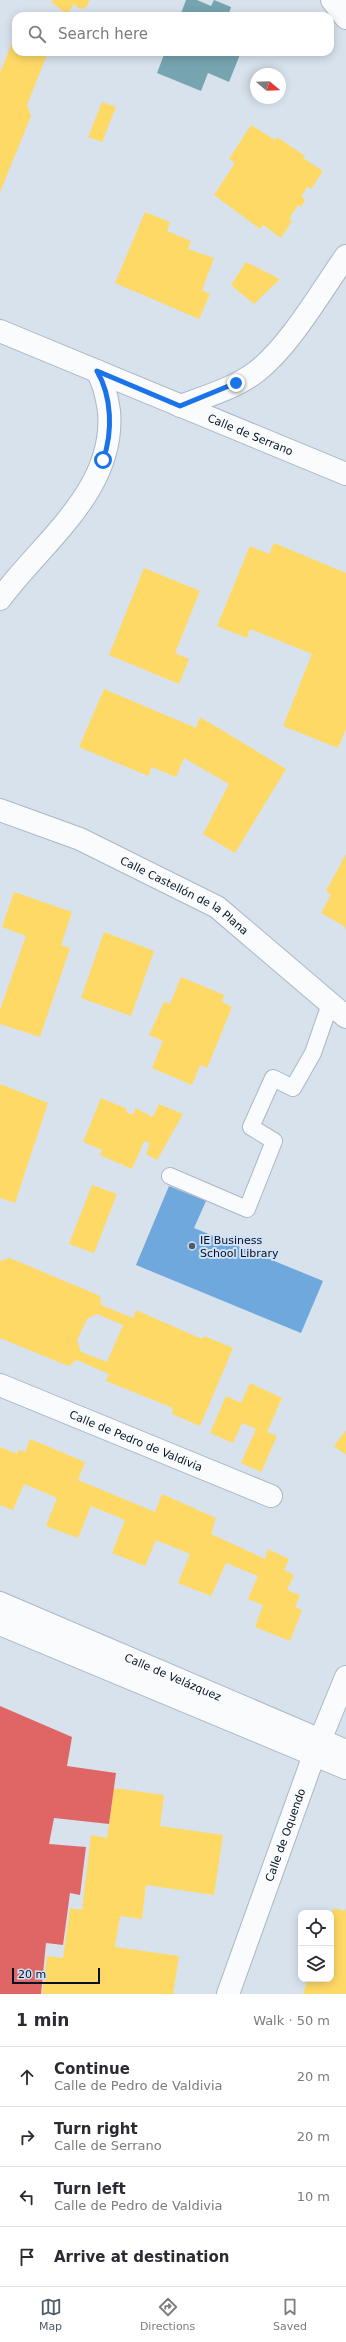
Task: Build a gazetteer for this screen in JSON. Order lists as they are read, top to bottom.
{
  "streets": {
    "street": [
      "Calle de Serrano",
      "Calle Castellón de la Plana",
      "Calle de Pedro de Valdivia",
      "Calle de Velázquez",
      "Calle de Oquendo"
    ]
  },
  "crossings": [
    ["Calle de Velázquez", "Calle de Oquendo"]
  ],
  "places": ["IE Business School Library"],
  "scale_bar": "20 m",
  "north": "right",
  "page": {
    "search": "Search here",
    "scale": "20 m",
    "heading": ["1 min", "Walk · 50 m"],
    "list": [
      ["Continue", "Calle de Pedro de Valdivia", "20 m"],
      ["Turn right", "Calle de Serrano", "20 m"],
      ["Turn left", "Calle de Pedro de Valdivia", "10 m"],
      "Arrive at destination"
    ],
    "nav": ["Map", "Directions", "Saved"]
  }
}
